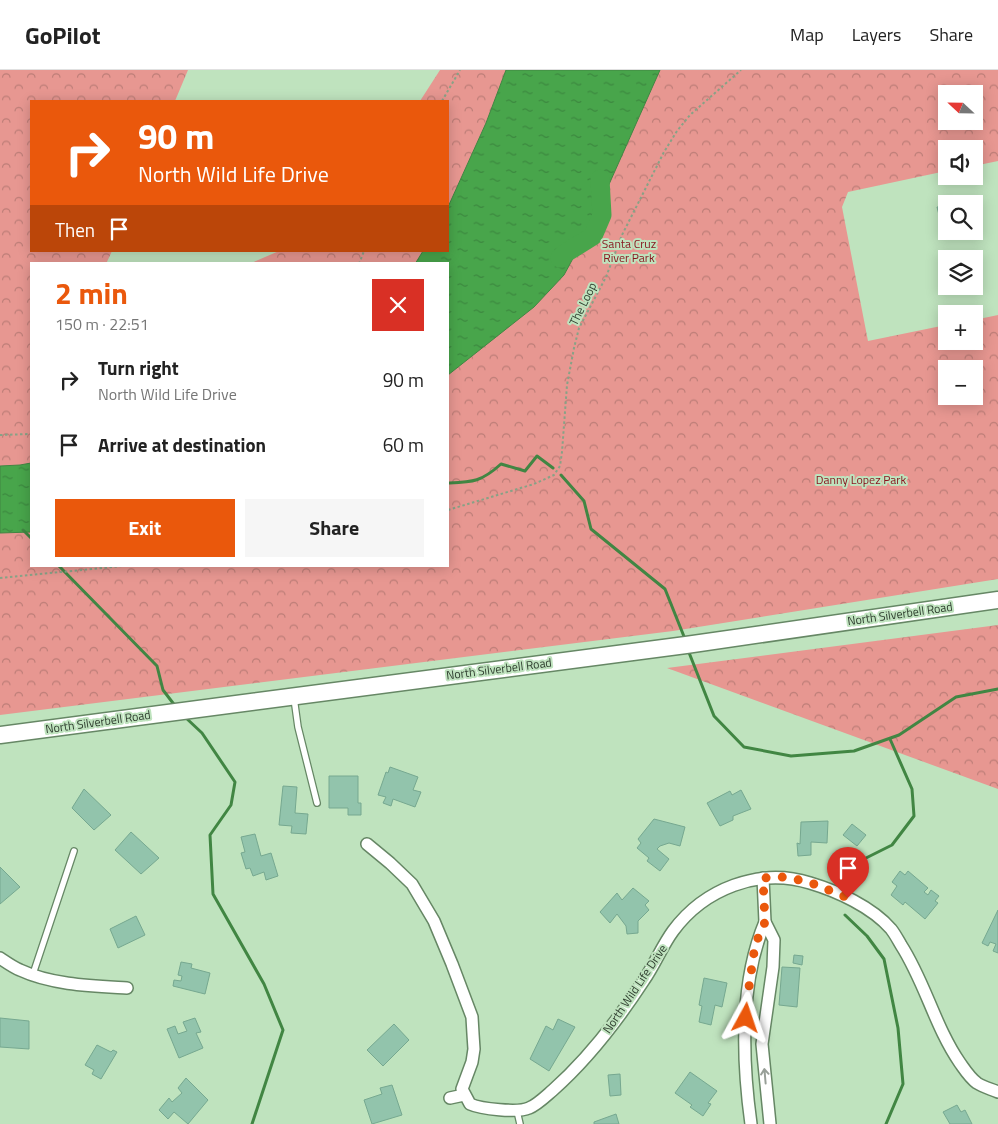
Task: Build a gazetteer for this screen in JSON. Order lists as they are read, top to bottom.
{
  "streets": {
    "main road": ["North Silverbell Road"],
    "street": ["North Wild Life Drive"],
    "path": ["The Loop"]
  },
  "parks": ["Santa Cruz River Park", "Danny Lopez Park"],
  "north": "left",
  "page": {
    "header": "GoPilot",
    "nav": ["Map", "Layers", "Share"],
    "map_buttons": ["+", "−"],
    "turn": ["90 m", "North Wild Life Drive"],
    "then": "Then",
    "heading": ["2 min", "150 m · 22:51"],
    "list": [
      {
        "name": "Turn right",
        "note": "North Wild Life Drive",
        "value": "90 m"
      },
      {
        "name": "Arrive at destination",
        "value": "60 m"
      }
    ],
    "buttons": ["Exit", "Share"]
  }
}
